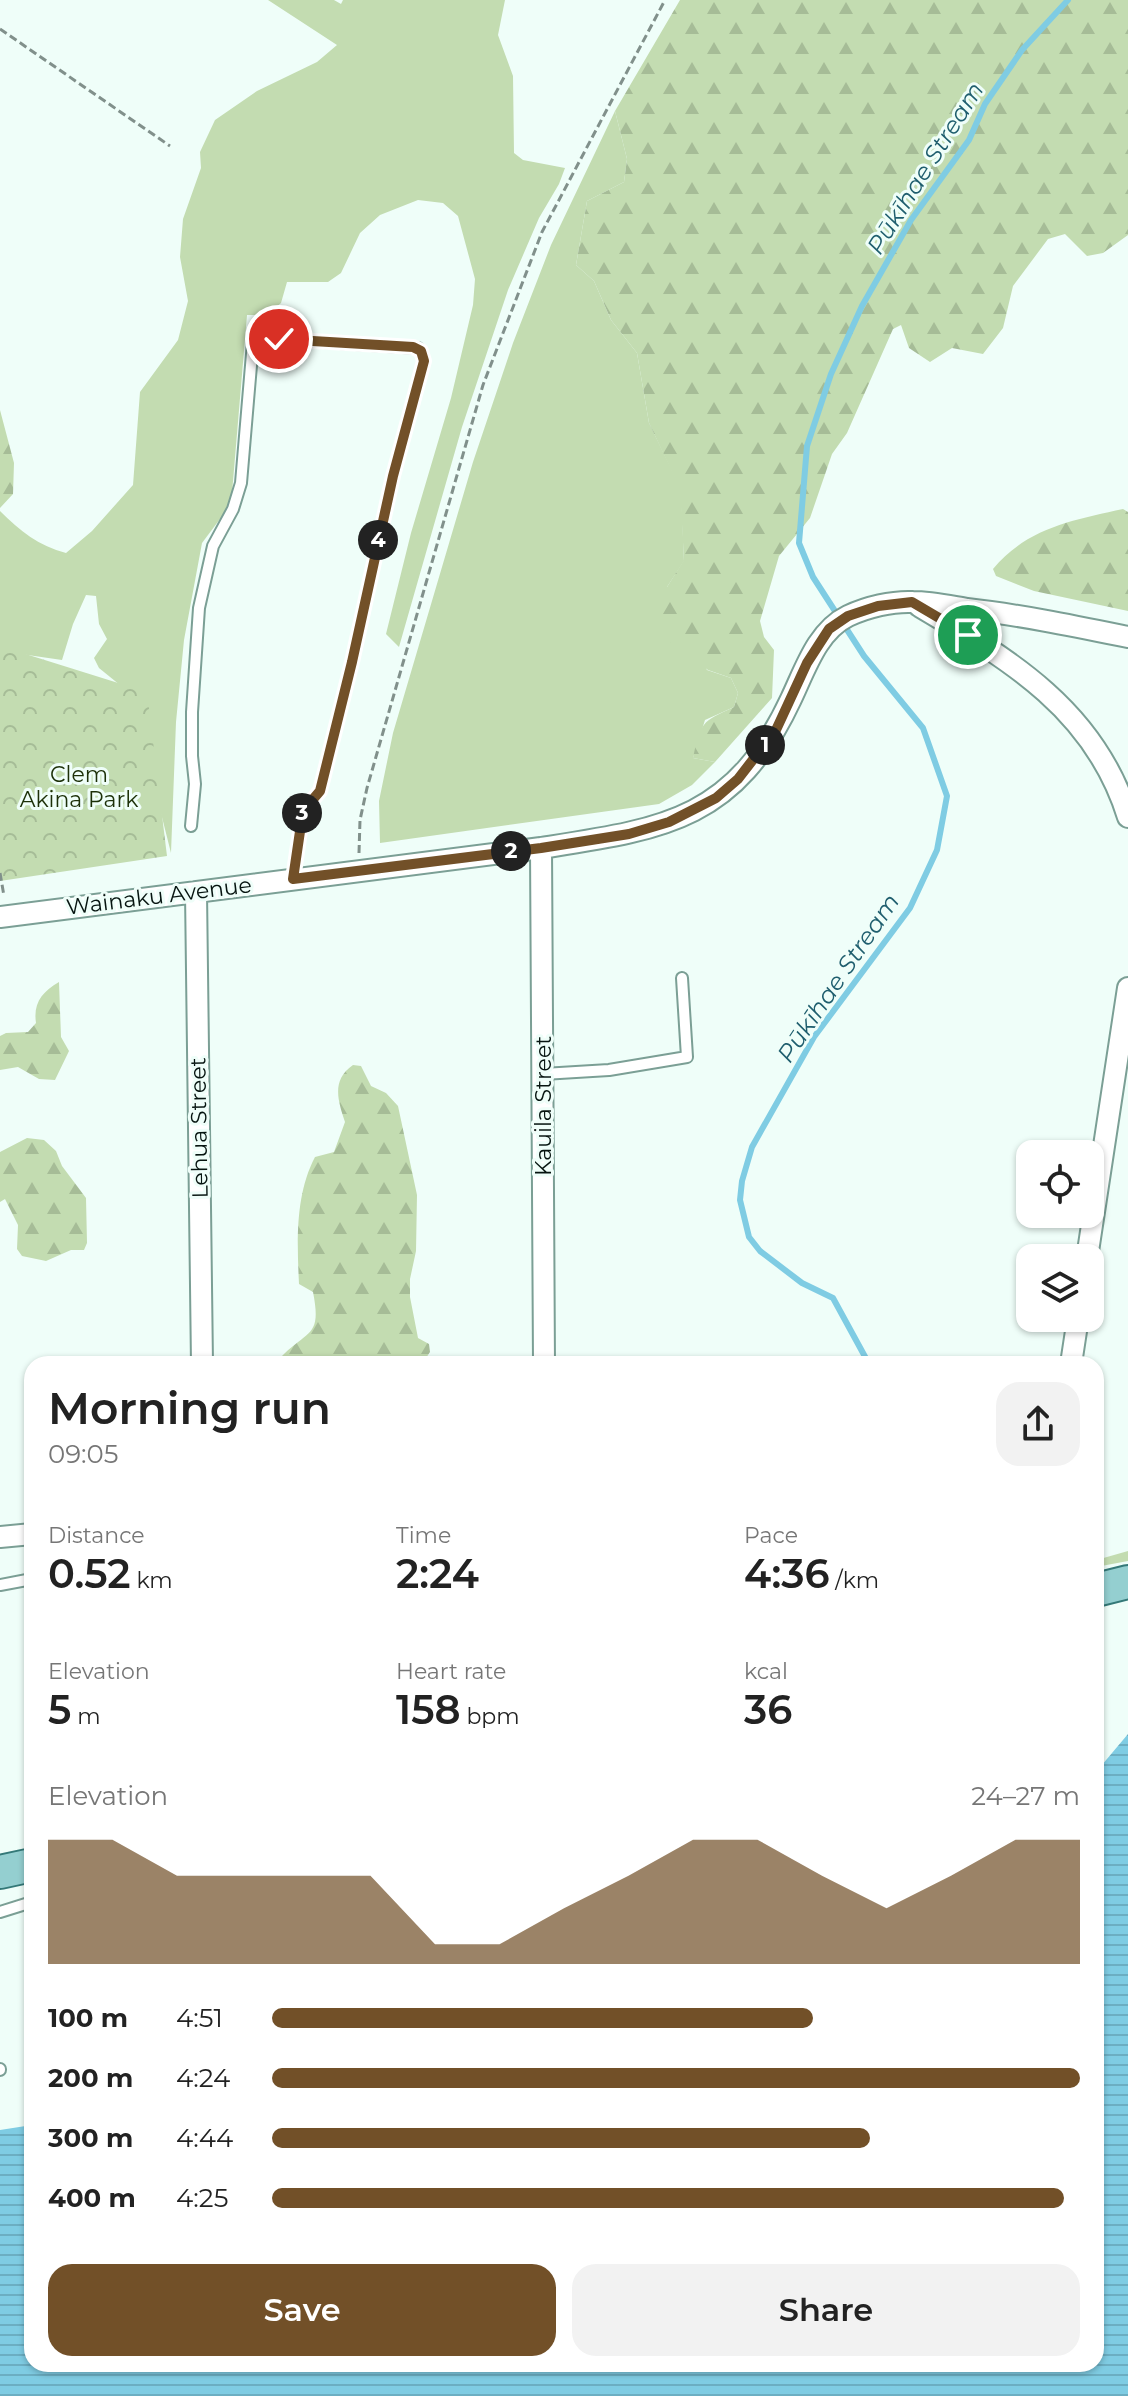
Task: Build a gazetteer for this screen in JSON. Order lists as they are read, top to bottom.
{
  "streets": {
    "street": ["Wainaku Avenue", "Kauila Street", "Lehua Street"]
  },
  "crossings": [
    ["Wainaku Avenue", "Kauila Street"],
    ["Wainaku Avenue", "Lehua Street"]
  ],
  "water": ["Pūkīhae Stream"],
  "parks": ["Clem Akina Park"],
  "page": {
    "pins": [
      "4",
      "1",
      "3",
      "2"
    ],
    "heading": ["Morning run", "09:05"],
    "stats": [
      ["Distance", "0.52 km"],
      ["Time", "2:24"],
      ["Pace", "4:36 /km"],
      ["Elevation", "5 m"],
      ["Heart rate", "158 bpm"],
      ["kcal", "36"]
    ],
    "chart": ["Elevation", "24–27 m"],
    "list": [
      {
        "name": "100 m",
        "note": "4:51"
      },
      {
        "name": "200 m",
        "note": "4:24"
      },
      {
        "name": "300 m",
        "note": "4:44"
      },
      {
        "name": "400 m",
        "note": "4:25"
      }
    ],
    "buttons": ["Save", "Share"]
  }
}
